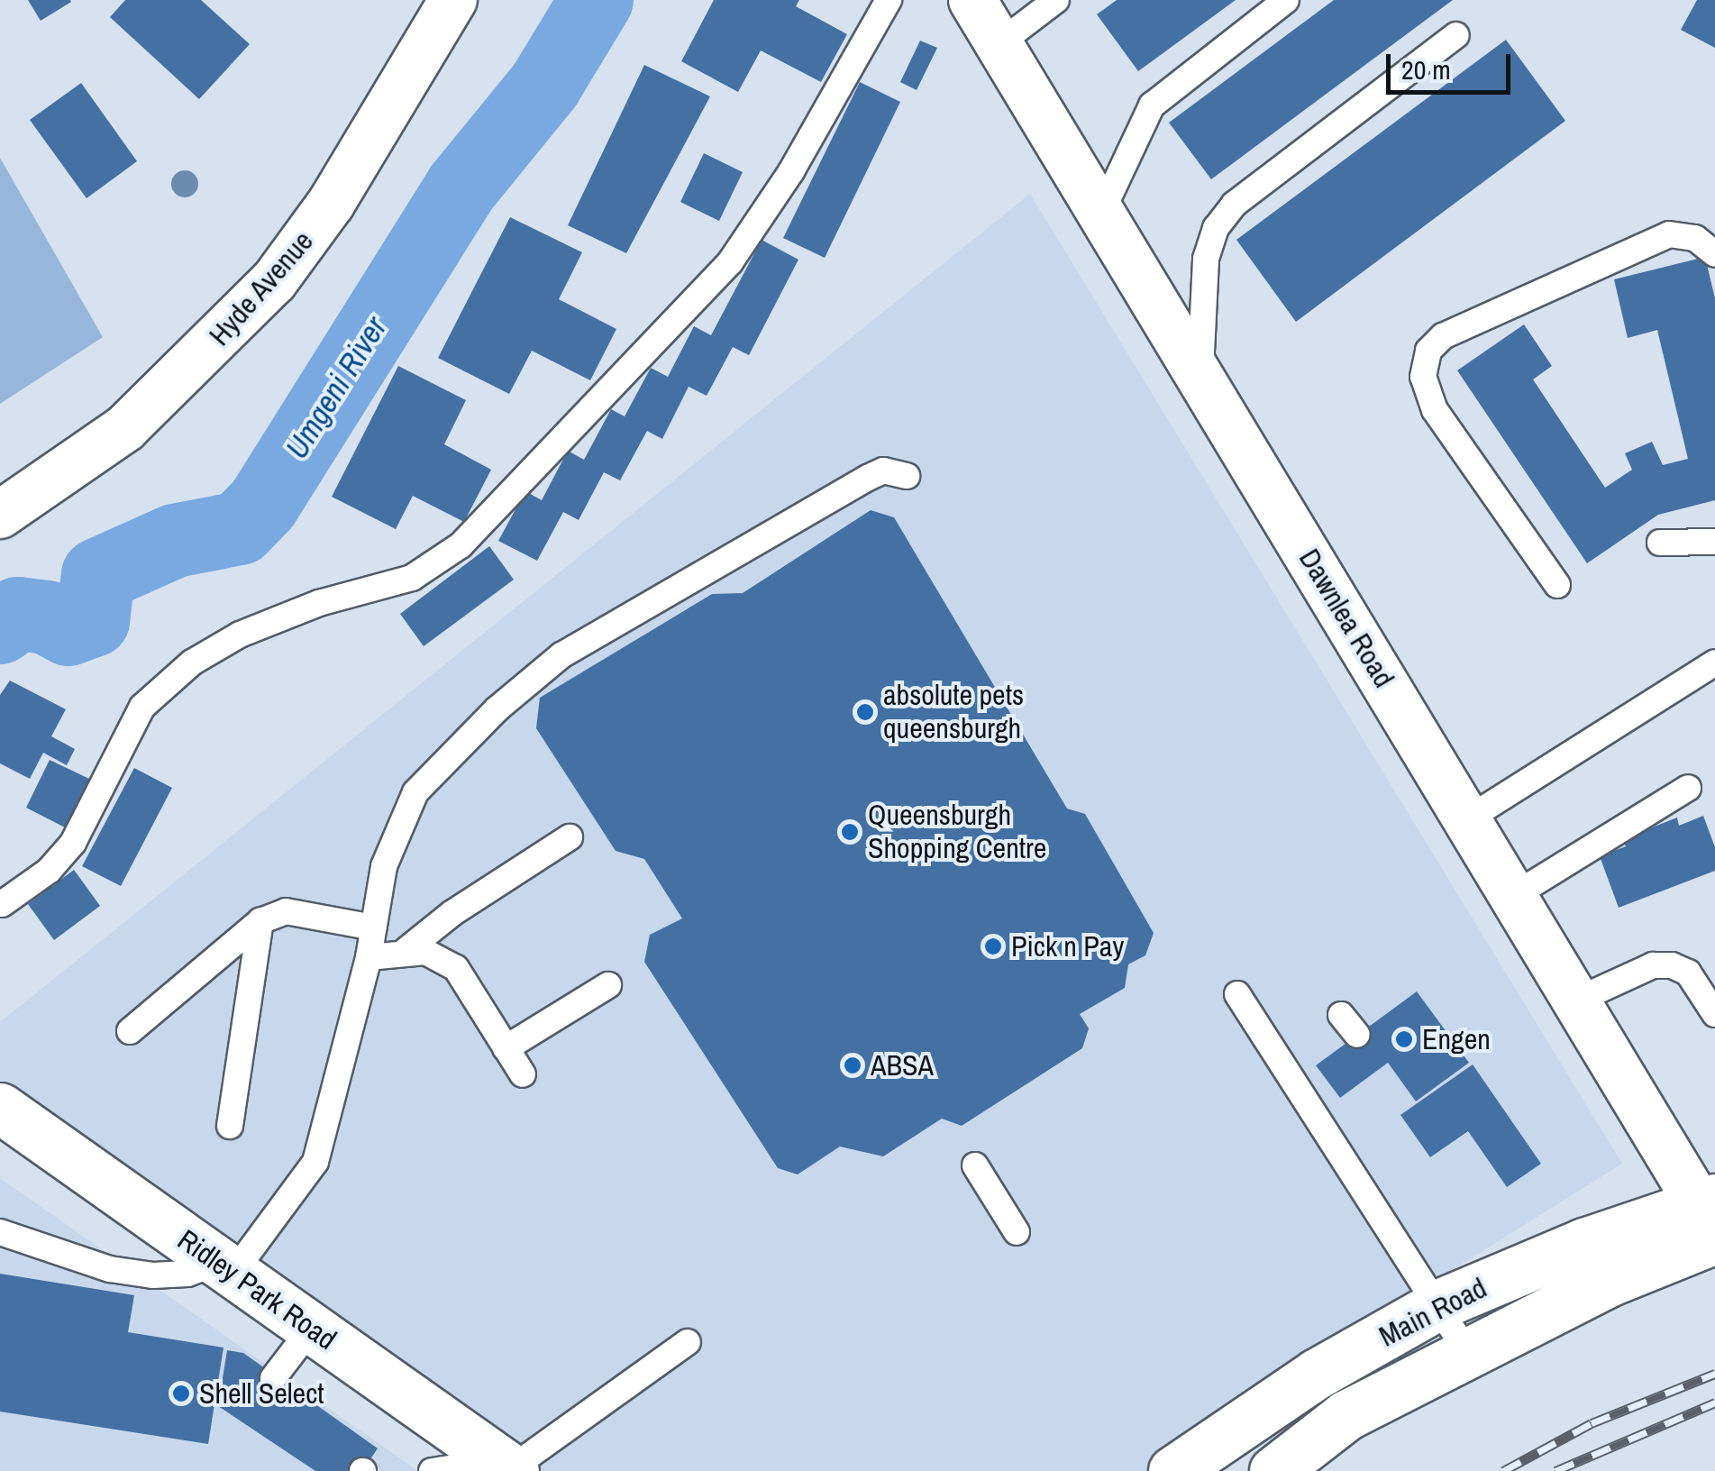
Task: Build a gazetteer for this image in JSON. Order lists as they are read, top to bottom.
{
  "streets": {
    "main road": ["Ridley Park Road", "Main Road"],
    "street": ["Hyde Avenue", "Dawnlea Road"]
  },
  "crossings": [
    ["Dawnlea Road", "Main Road"]
  ],
  "water": ["Umgeni River"],
  "places": [
    "absolute pets queensburgh",
    "Queensburgh Shopping Centre",
    "Pick n Pay",
    "Engen",
    "ABSA",
    "Shell Select"
  ],
  "scale_bar": "20 m"
}
